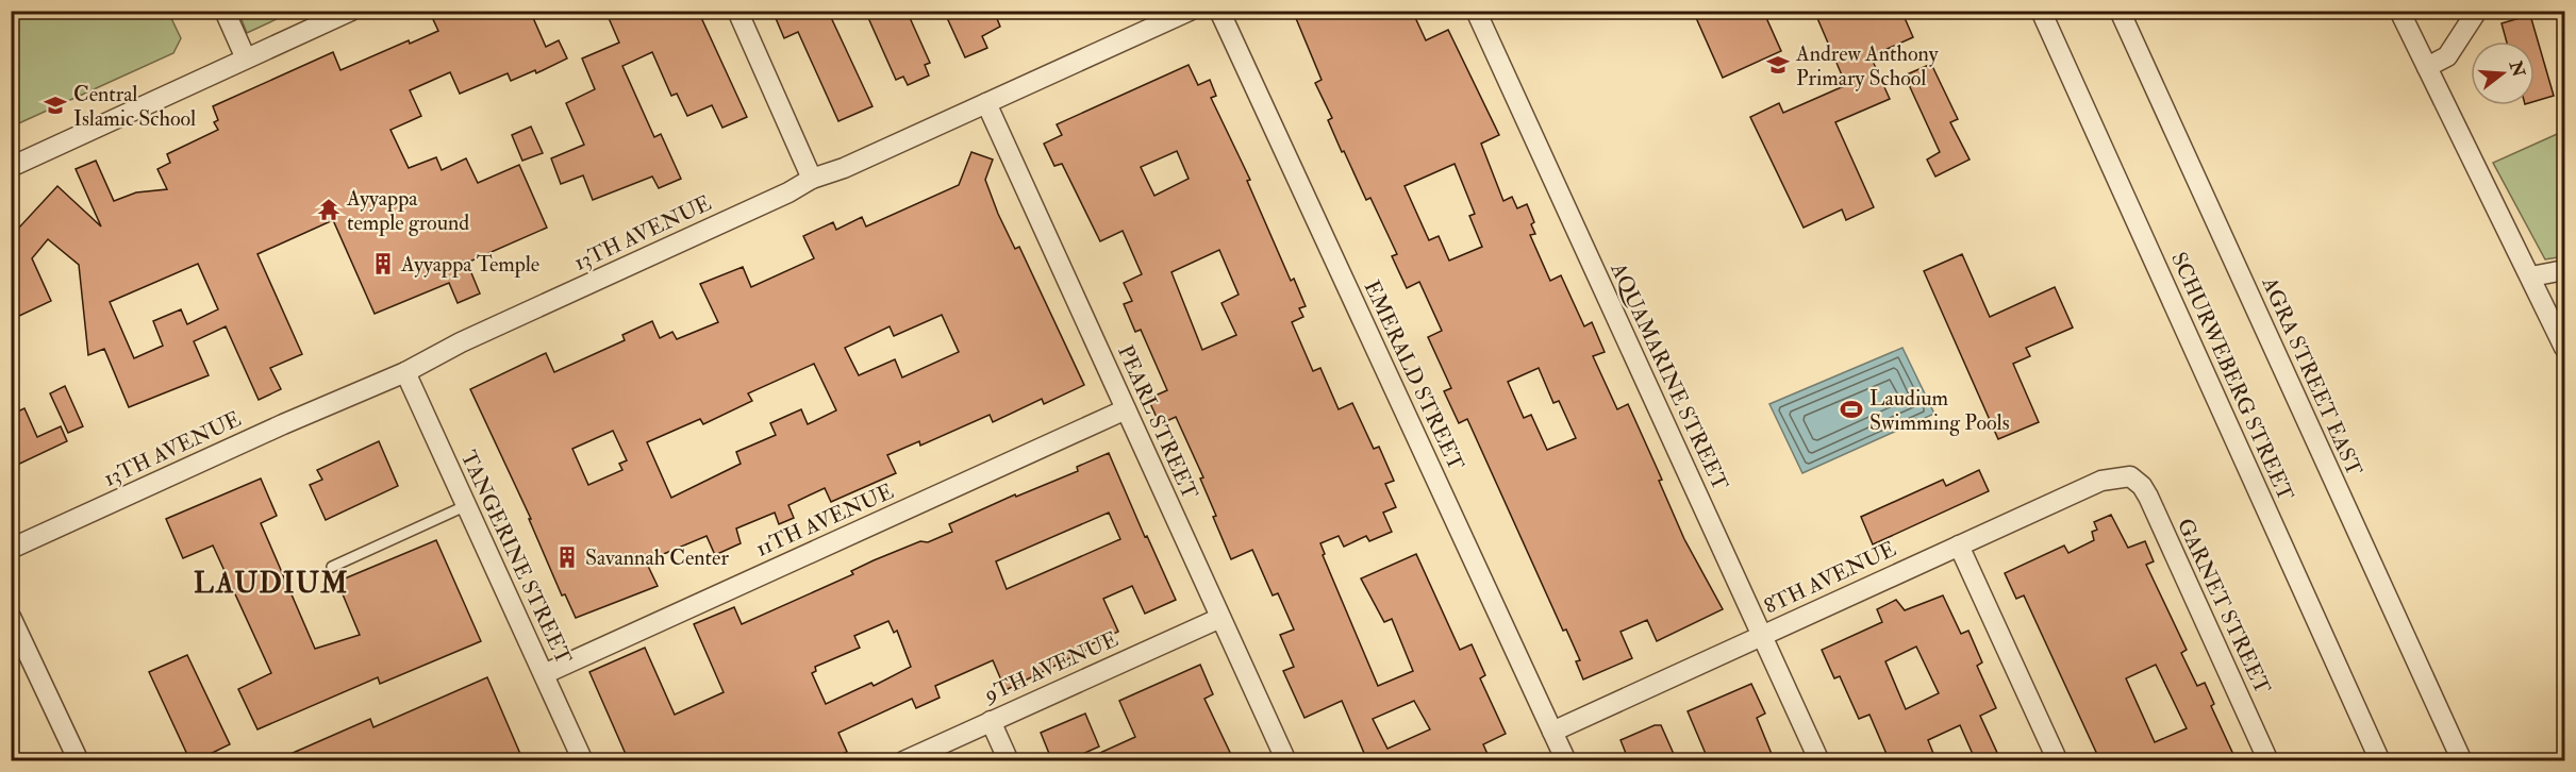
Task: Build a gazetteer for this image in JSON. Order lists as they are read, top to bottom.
{
  "streets": {
    "street": [
      "13TH AVENUE",
      "EMERALD STREET",
      "AQUAMARINE STREET",
      "SCHURWEBERG STREET",
      "AGRA STREET EAST",
      "PEARL STREET",
      "11TH AVENUE",
      "TANGERINE STREET",
      "8TH AVENUE",
      "GARNET STREET",
      "9TH AVENUE"
    ]
  },
  "crossings": [
    ["13TH AVENUE", "PEARL STREET"],
    ["13TH AVENUE", "TANGERINE STREET"],
    ["EMERALD STREET", "8TH AVENUE"],
    ["AQUAMARINE STREET", "8TH AVENUE"],
    ["PEARL STREET", "11TH AVENUE"],
    ["PEARL STREET", "9TH AVENUE"],
    ["11TH AVENUE", "TANGERINE STREET"],
    ["8TH AVENUE", "GARNET STREET"]
  ],
  "districts": ["LAUDIUM"],
  "places": {
    "school or university": ["Andrew Anthony Primary School", "Central Islamic School"],
    "temple": ["Ayyappa temple ground"],
    "building": ["Ayyappa Temple", "Savannah Center"],
    "sports": ["Laudium Swimming Pools"]
  },
  "north": "right"
}
